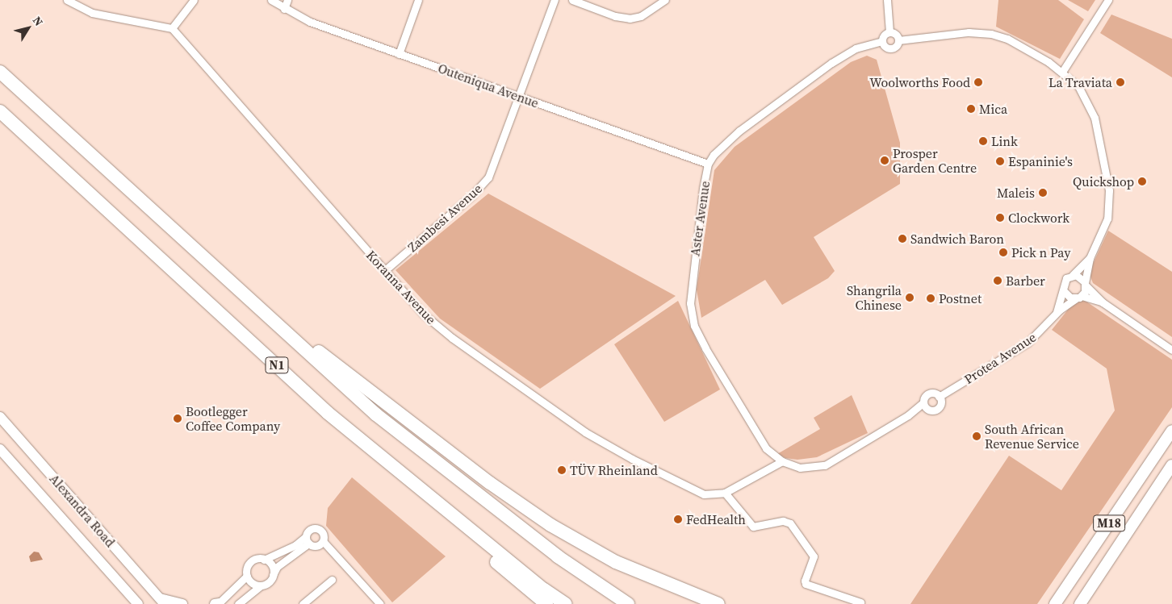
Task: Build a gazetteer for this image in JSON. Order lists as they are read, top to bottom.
{
  "streets": {
    "highway": ["N1"],
    "main road": ["Alexandra Road", "M18"],
    "street": [
      "Outeniqua Avenue",
      "Zambesi Avenue",
      "Aster Avenue",
      "Koranna Avenue",
      "Protea Avenue"
    ]
  },
  "crossings": [
    ["Outeniqua Avenue", "Zambesi Avenue"],
    ["Outeniqua Avenue", "Aster Avenue"],
    ["Zambesi Avenue", "Koranna Avenue"],
    ["Aster Avenue", "Koranna Avenue"]
  ],
  "places": [
    "Woolworths Food",
    "La Traviata",
    "Mica",
    "Link",
    "Prosper Garden Centre",
    "Espaninie's",
    "Quickshop",
    "Maleis",
    "Clockwork",
    "Sandwich Baron",
    "Pick n Pay",
    "Barber",
    "Shangrila Chinese",
    "Postnet",
    "Bootlegger Coffee Company",
    "South African Revenue Service",
    "TÜV Rheinland",
    "FedHealth"
  ],
  "north": "top right"
}
